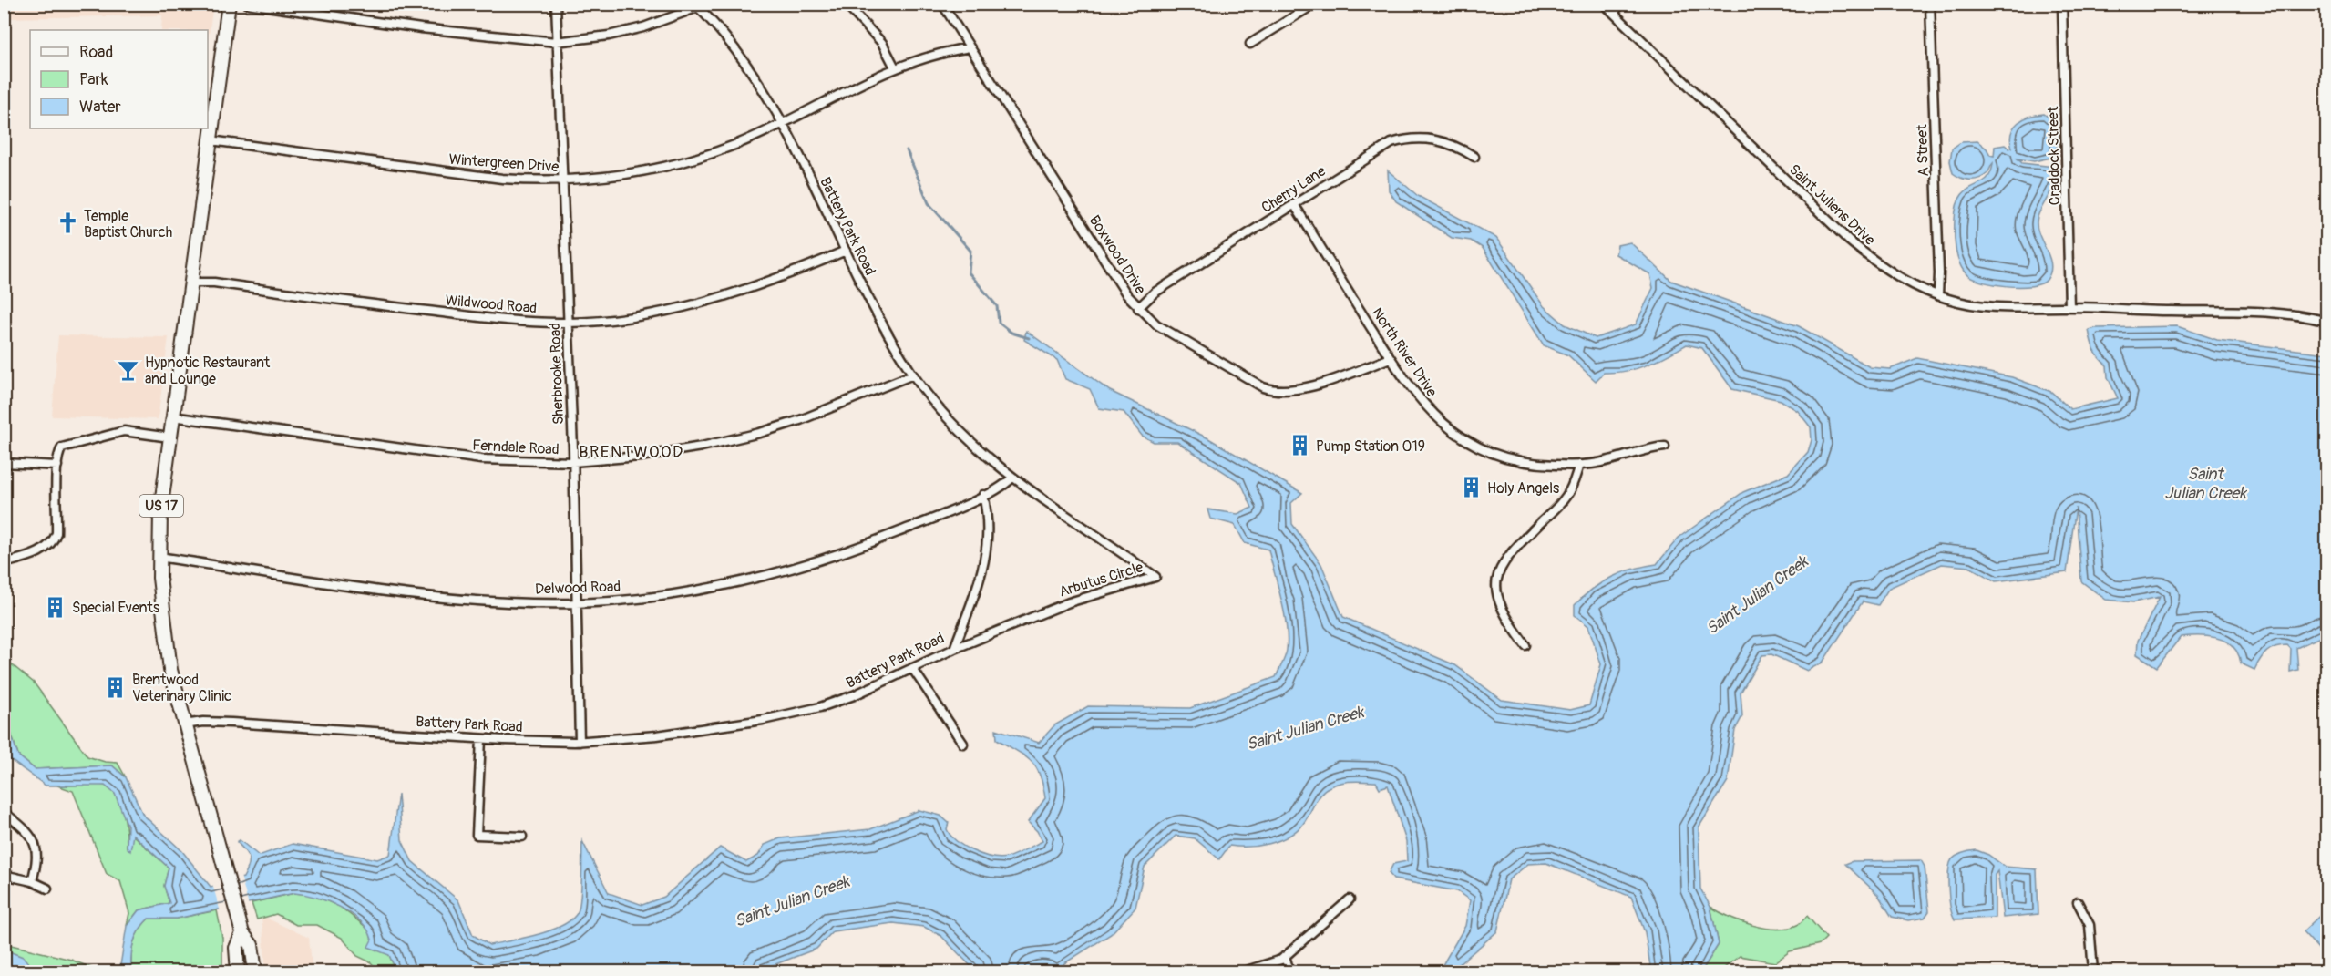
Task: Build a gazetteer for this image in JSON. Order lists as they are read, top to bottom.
{
  "streets": {
    "main road": ["US 17"],
    "street": [
      "A Street",
      "Craddock Street",
      "Wintergreen Drive",
      "Cherry Lane",
      "Saint Juliens Drive",
      "Battery Park Road",
      "Boxwood Drive",
      "Wildwood Road",
      "North River Drive",
      "Sherbrooke Road",
      "Ferndale Road",
      "Arbutus Circle",
      "Delwood Road"
    ]
  },
  "crossings": [
    ["A Street", "Saint Juliens Drive"],
    ["Craddock Street", "Saint Juliens Drive"],
    ["Wintergreen Drive", "Battery Park Road"],
    ["Wintergreen Drive", "Boxwood Drive"],
    ["Wintergreen Drive", "Sherbrooke Road"],
    ["Wintergreen Drive", "US 17"],
    ["Cherry Lane", "Boxwood Drive"],
    ["Cherry Lane", "North River Drive"],
    ["Battery Park Road", "Wildwood Road"],
    ["Battery Park Road", "Sherbrooke Road"],
    ["Battery Park Road", "Ferndale Road"],
    ["Battery Park Road", "US 17"],
    ["Battery Park Road", "Arbutus Circle"],
    ["Battery Park Road", "Delwood Road"],
    ["Boxwood Drive", "North River Drive"],
    ["Wildwood Road", "Sherbrooke Road"],
    ["Wildwood Road", "US 17"],
    ["Sherbrooke Road", "Ferndale Road"],
    ["Sherbrooke Road", "Delwood Road"],
    ["Ferndale Road", "US 17"],
    ["US 17", "Delwood Road"]
  ],
  "districts": ["BRENTWOOD"],
  "water": ["Saint Julian Creek"],
  "places": {
    "church": ["Temple Baptist Church"],
    "bar": ["Hypnotic Restaurant and Lounge"],
    "building": [
      "Pump Station 019",
      "Holy Angels",
      "Special Events",
      "Brentwood Veterinary Clinic"
    ]
  },
  "legend": ["Road", "Park", "Water"]
}
